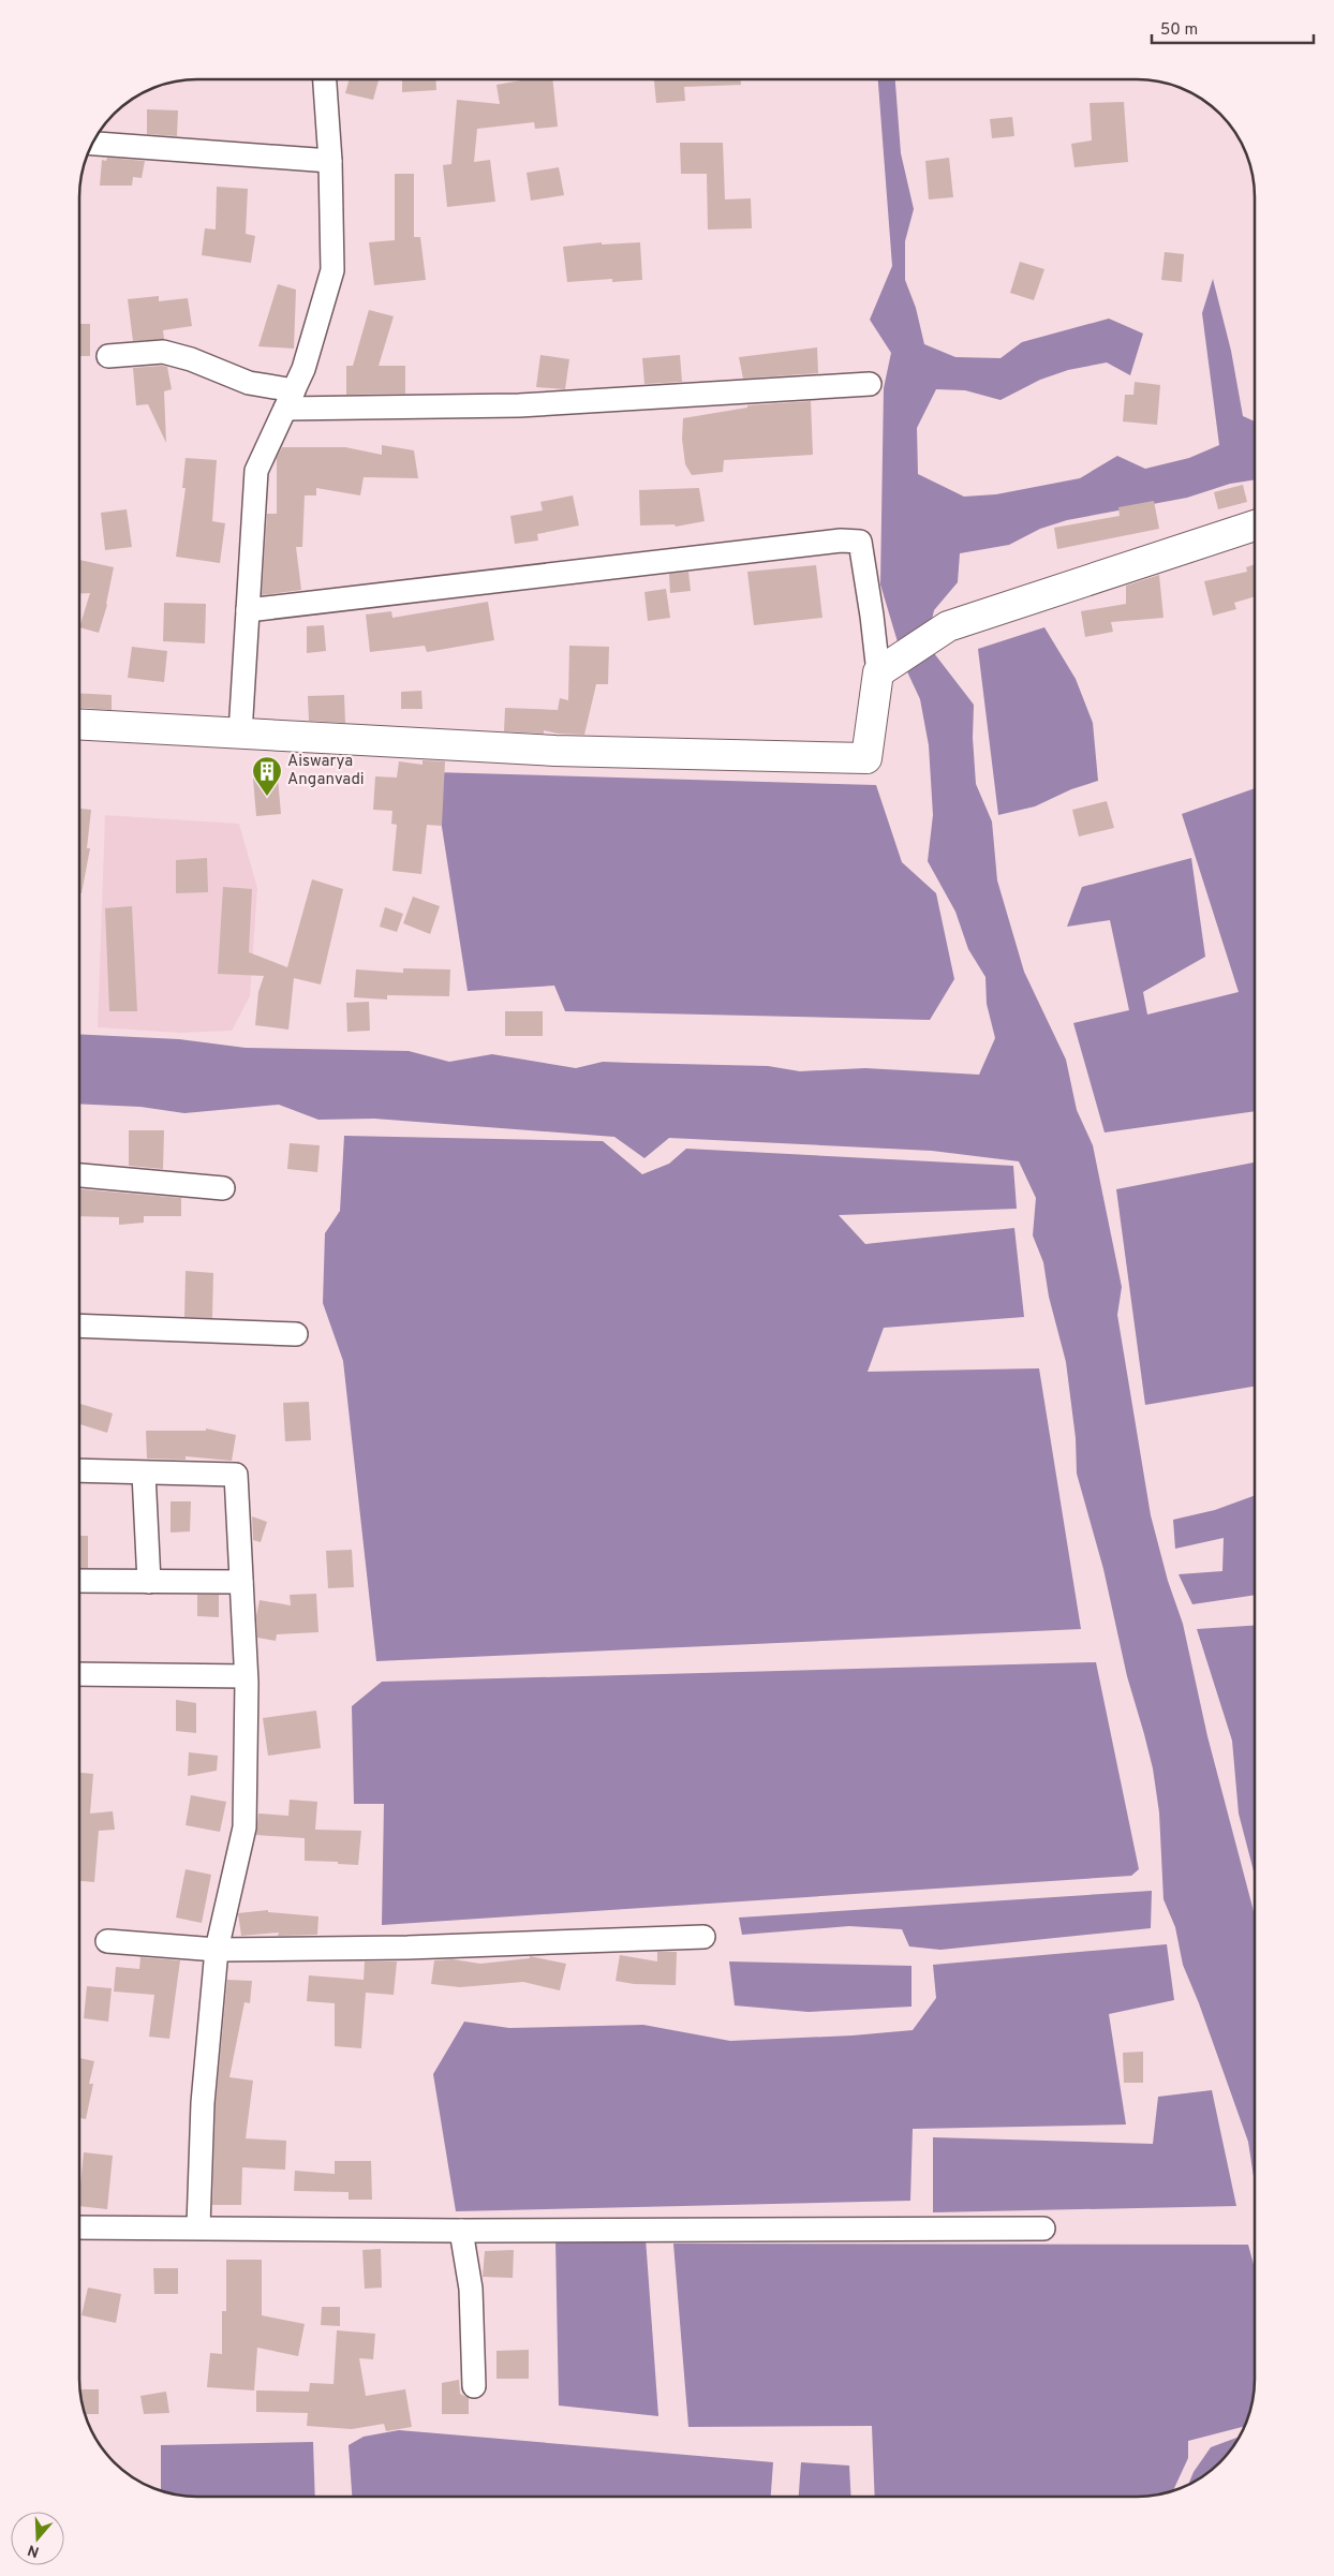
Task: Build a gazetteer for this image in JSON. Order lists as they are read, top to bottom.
{
  "places": {
    "building": ["Aiswarya Anganvadi"]
  },
  "scale_bar": "50 m",
  "north": "bottom"
}
